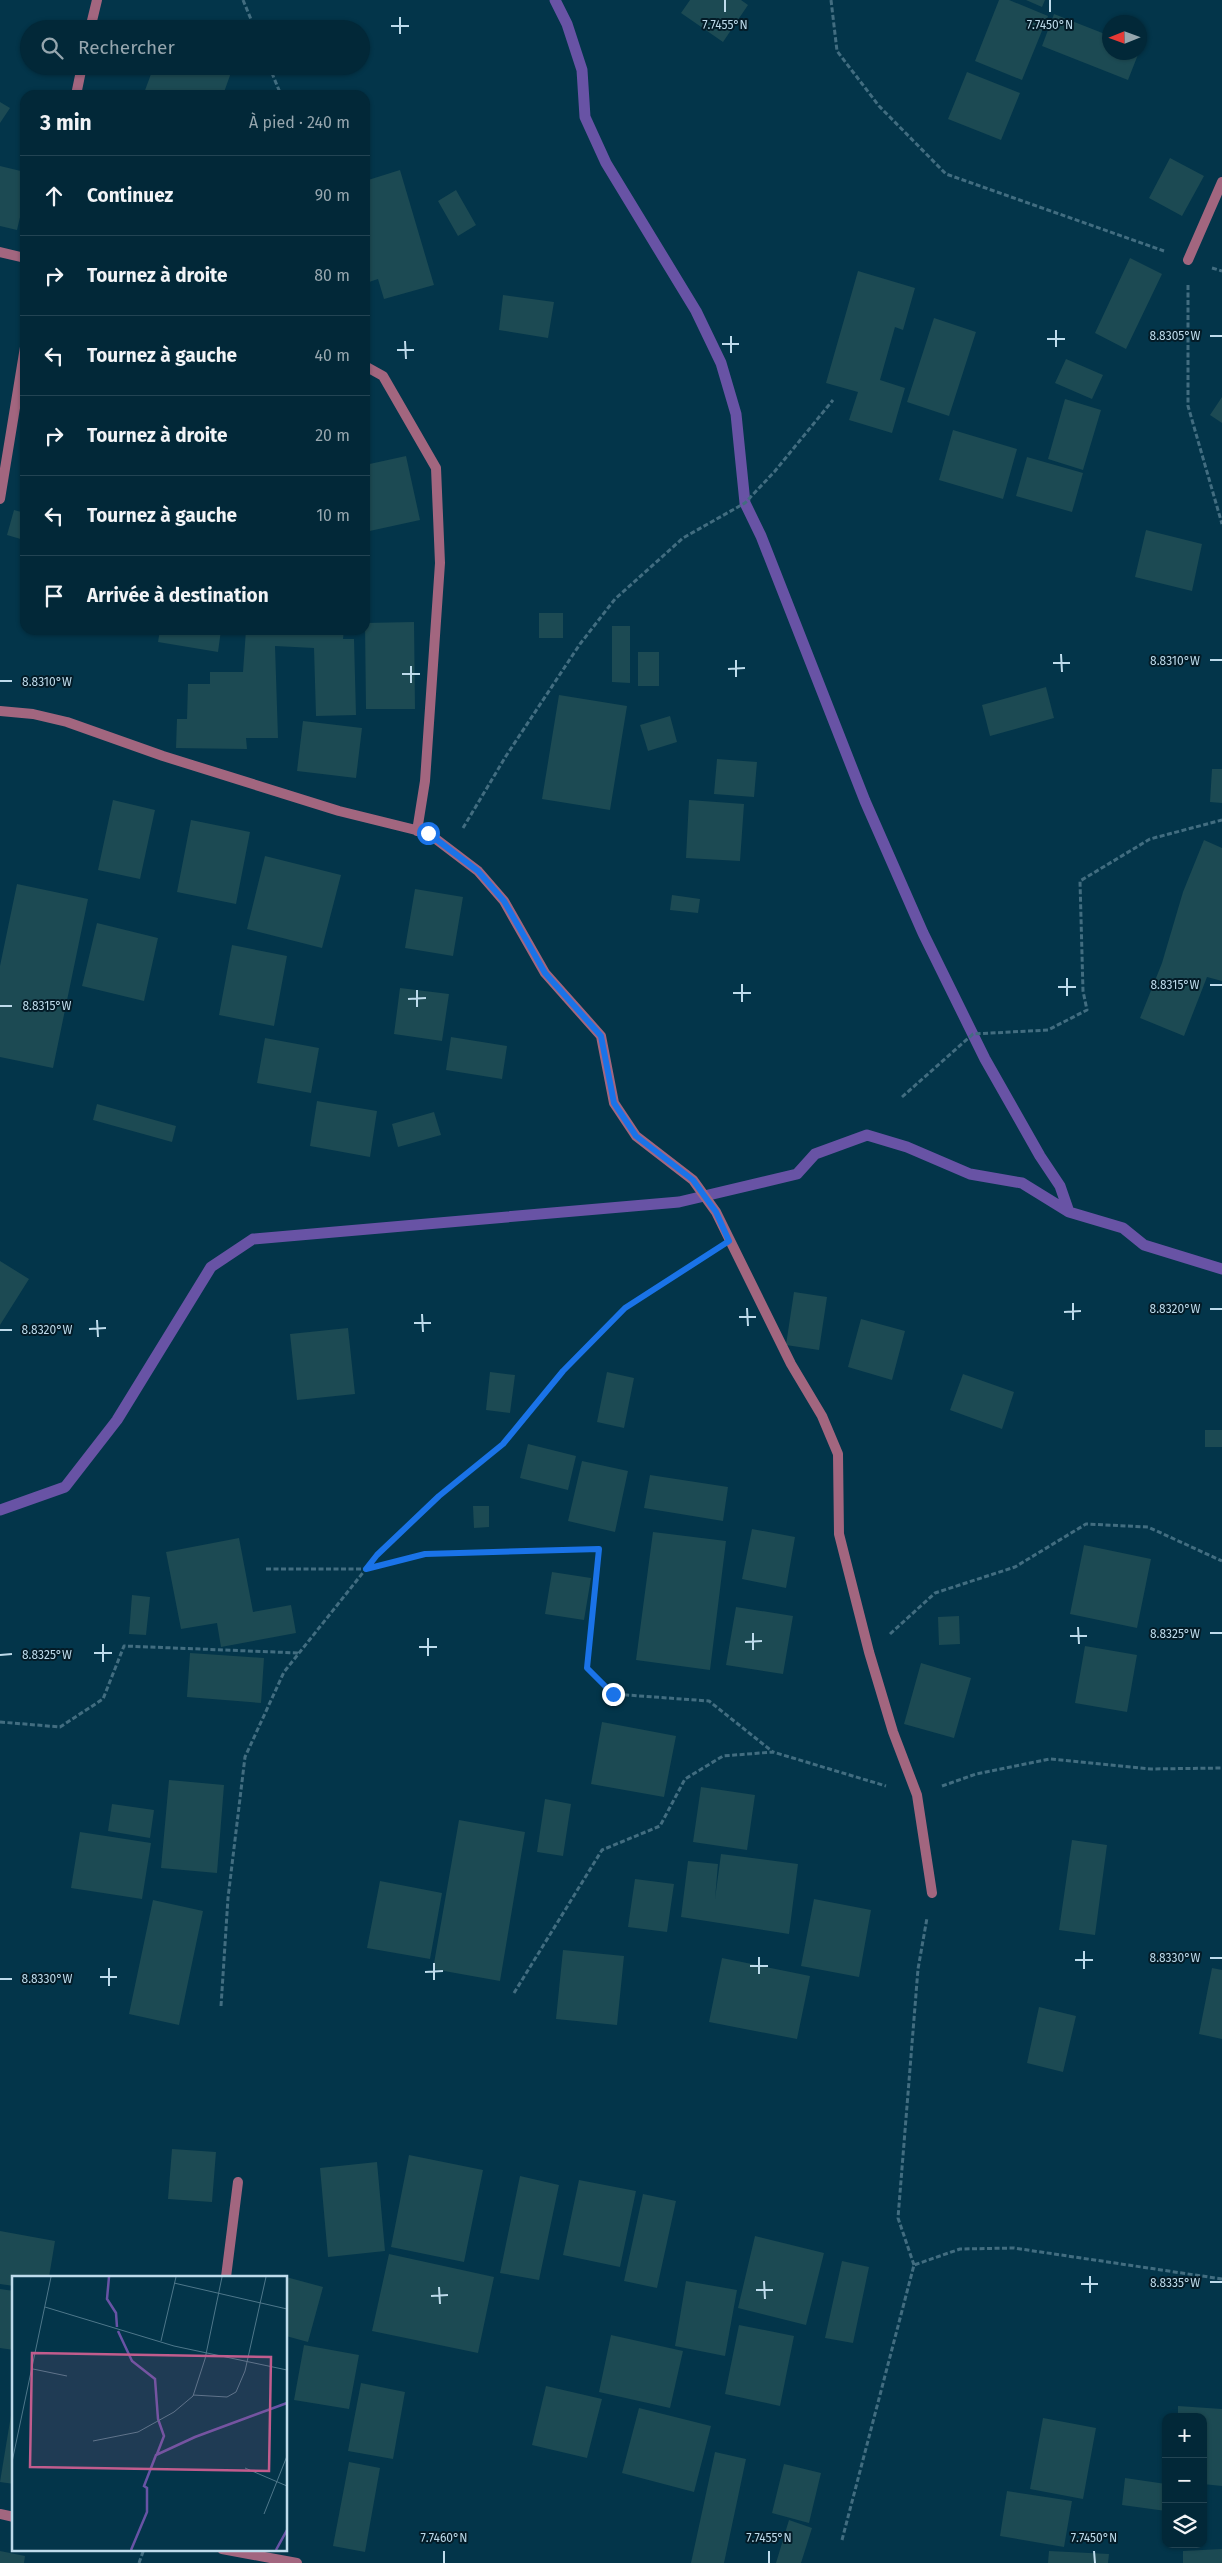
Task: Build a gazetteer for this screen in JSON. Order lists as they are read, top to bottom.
{
  "north": "left",
  "page": {
    "search": "Rechercher",
    "heading": ["3 min", "À pied · 240 m"],
    "list": [
      ["Continuez", "90 m"],
      ["Tournez à droite", "80 m"],
      ["Tournez à gauche", "40 m"],
      ["Tournez à droite", "20 m"],
      ["Tournez à gauche", "10 m"],
      "Arrivée à destination"
    ],
    "map_buttons": ["+", "−"]
  },
  "coordinates": [
    "7.7455°N",
    "7.7450°N",
    "8.8305°W",
    "8.8310°W",
    "8.8315°W",
    "8.8320°W",
    "8.8325°W",
    "8.8330°W",
    "8.8335°W",
    "7.7460°N"
  ]
}
